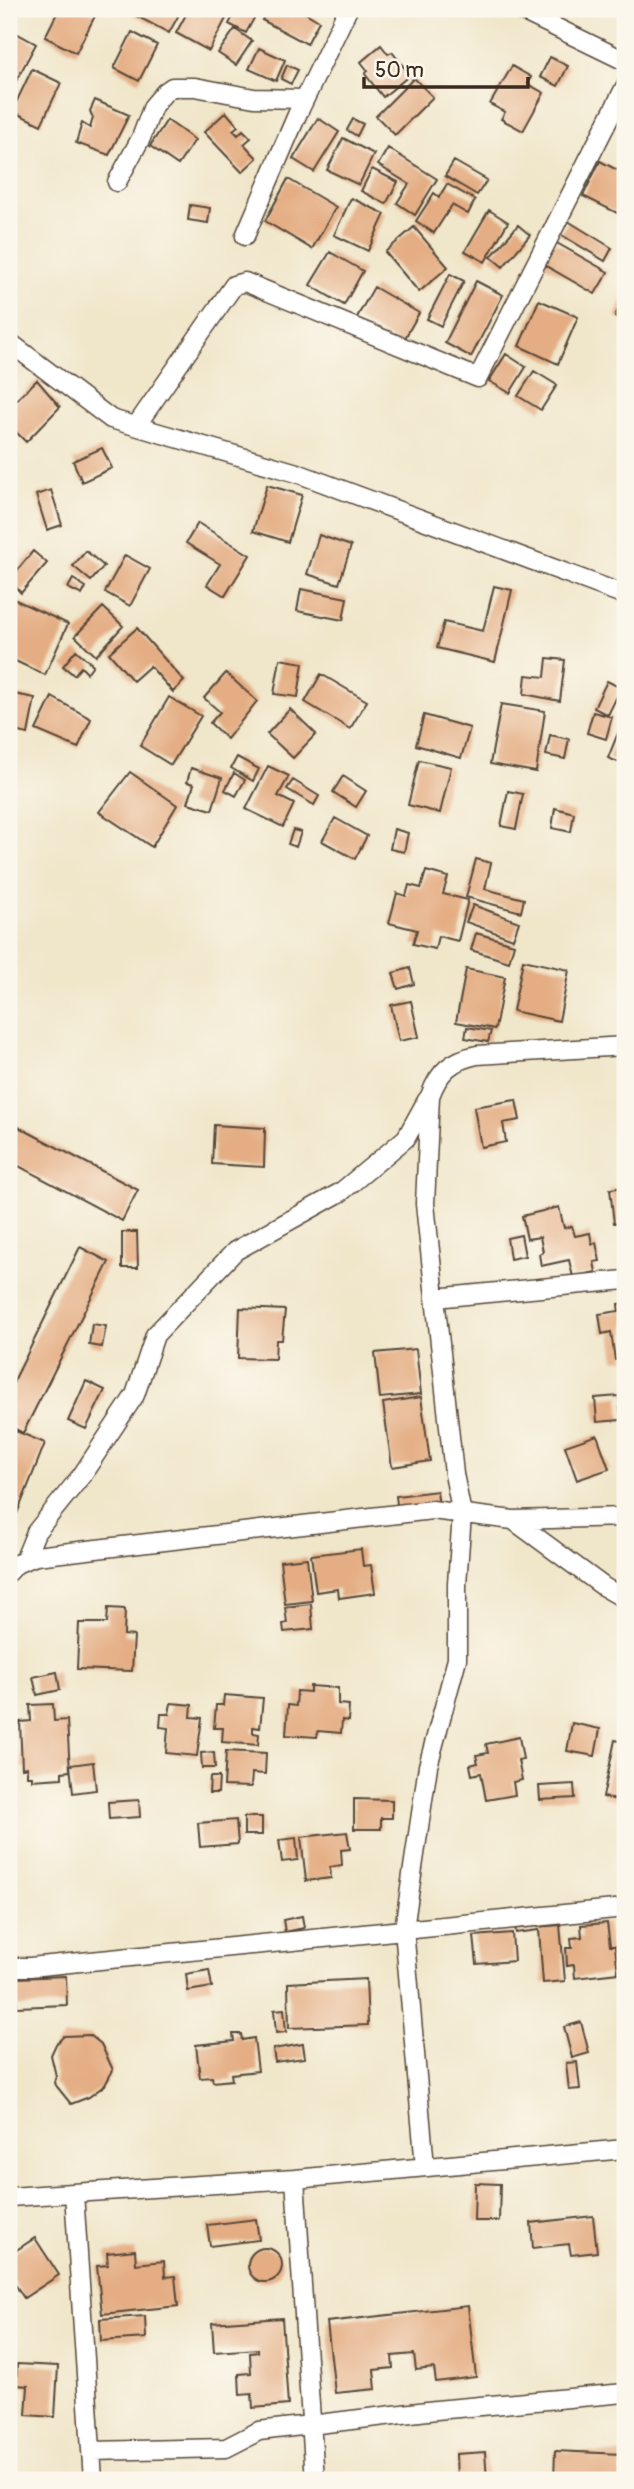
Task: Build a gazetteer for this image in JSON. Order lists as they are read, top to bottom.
{
  "scale_bar": "50 m"
}
